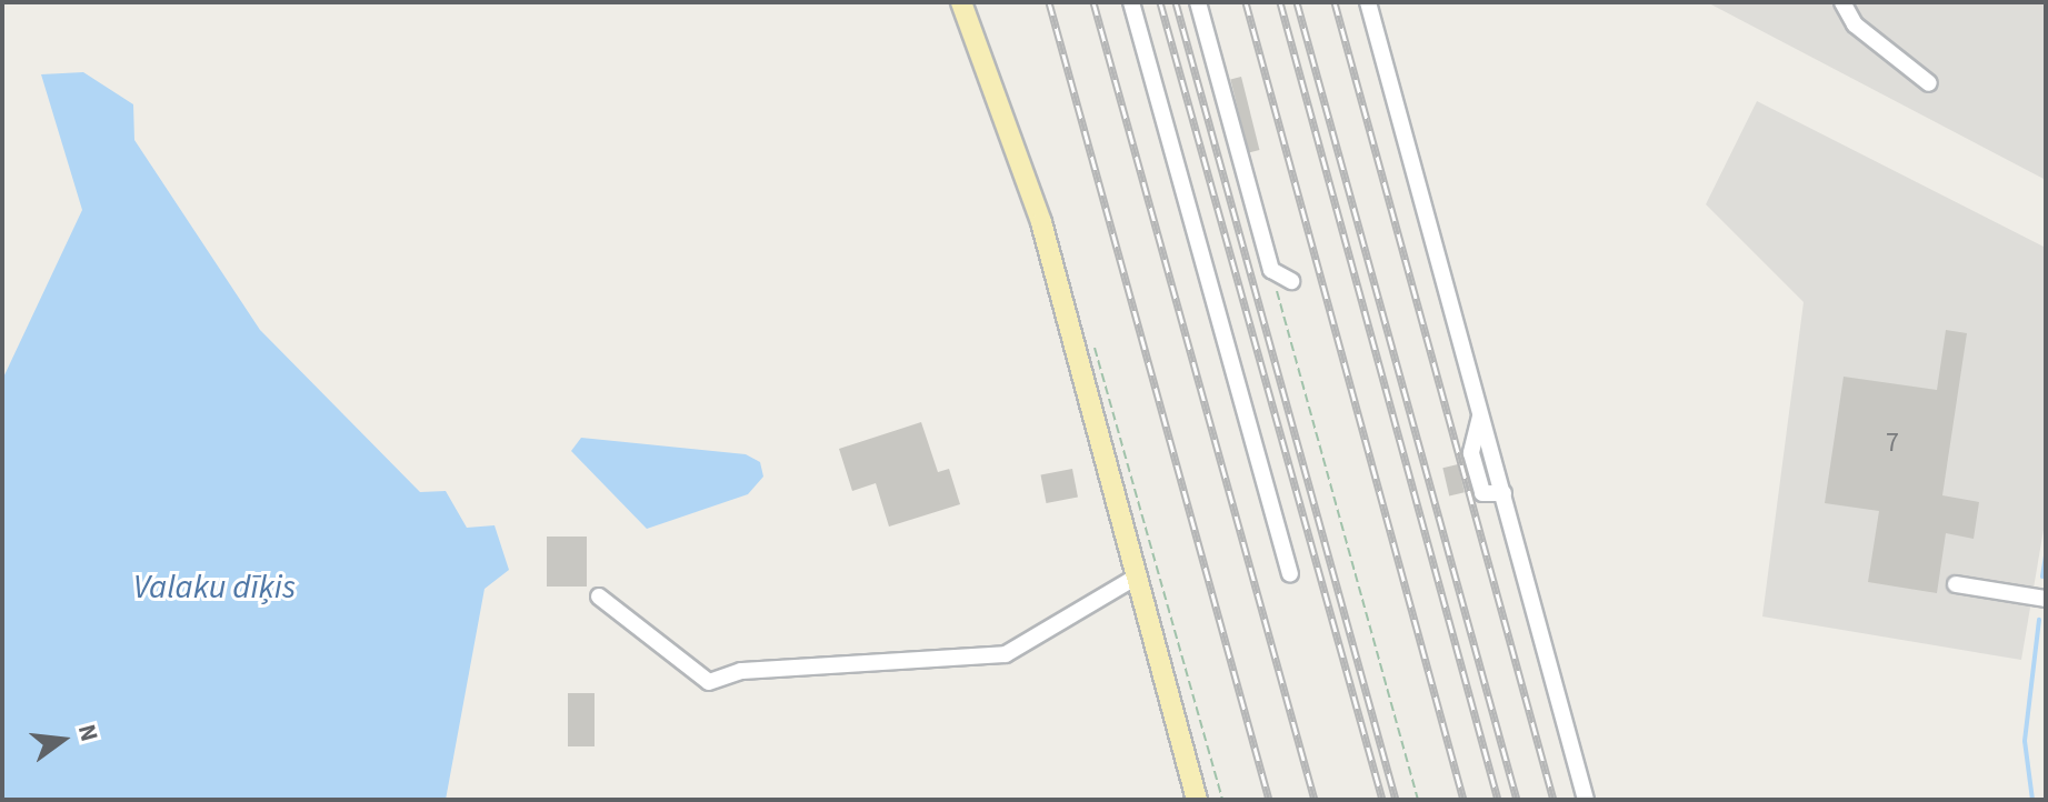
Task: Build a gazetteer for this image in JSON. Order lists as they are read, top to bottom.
{
  "water": ["Valaku dīķis"],
  "house_numbers": ["7"],
  "north": "right"
}
